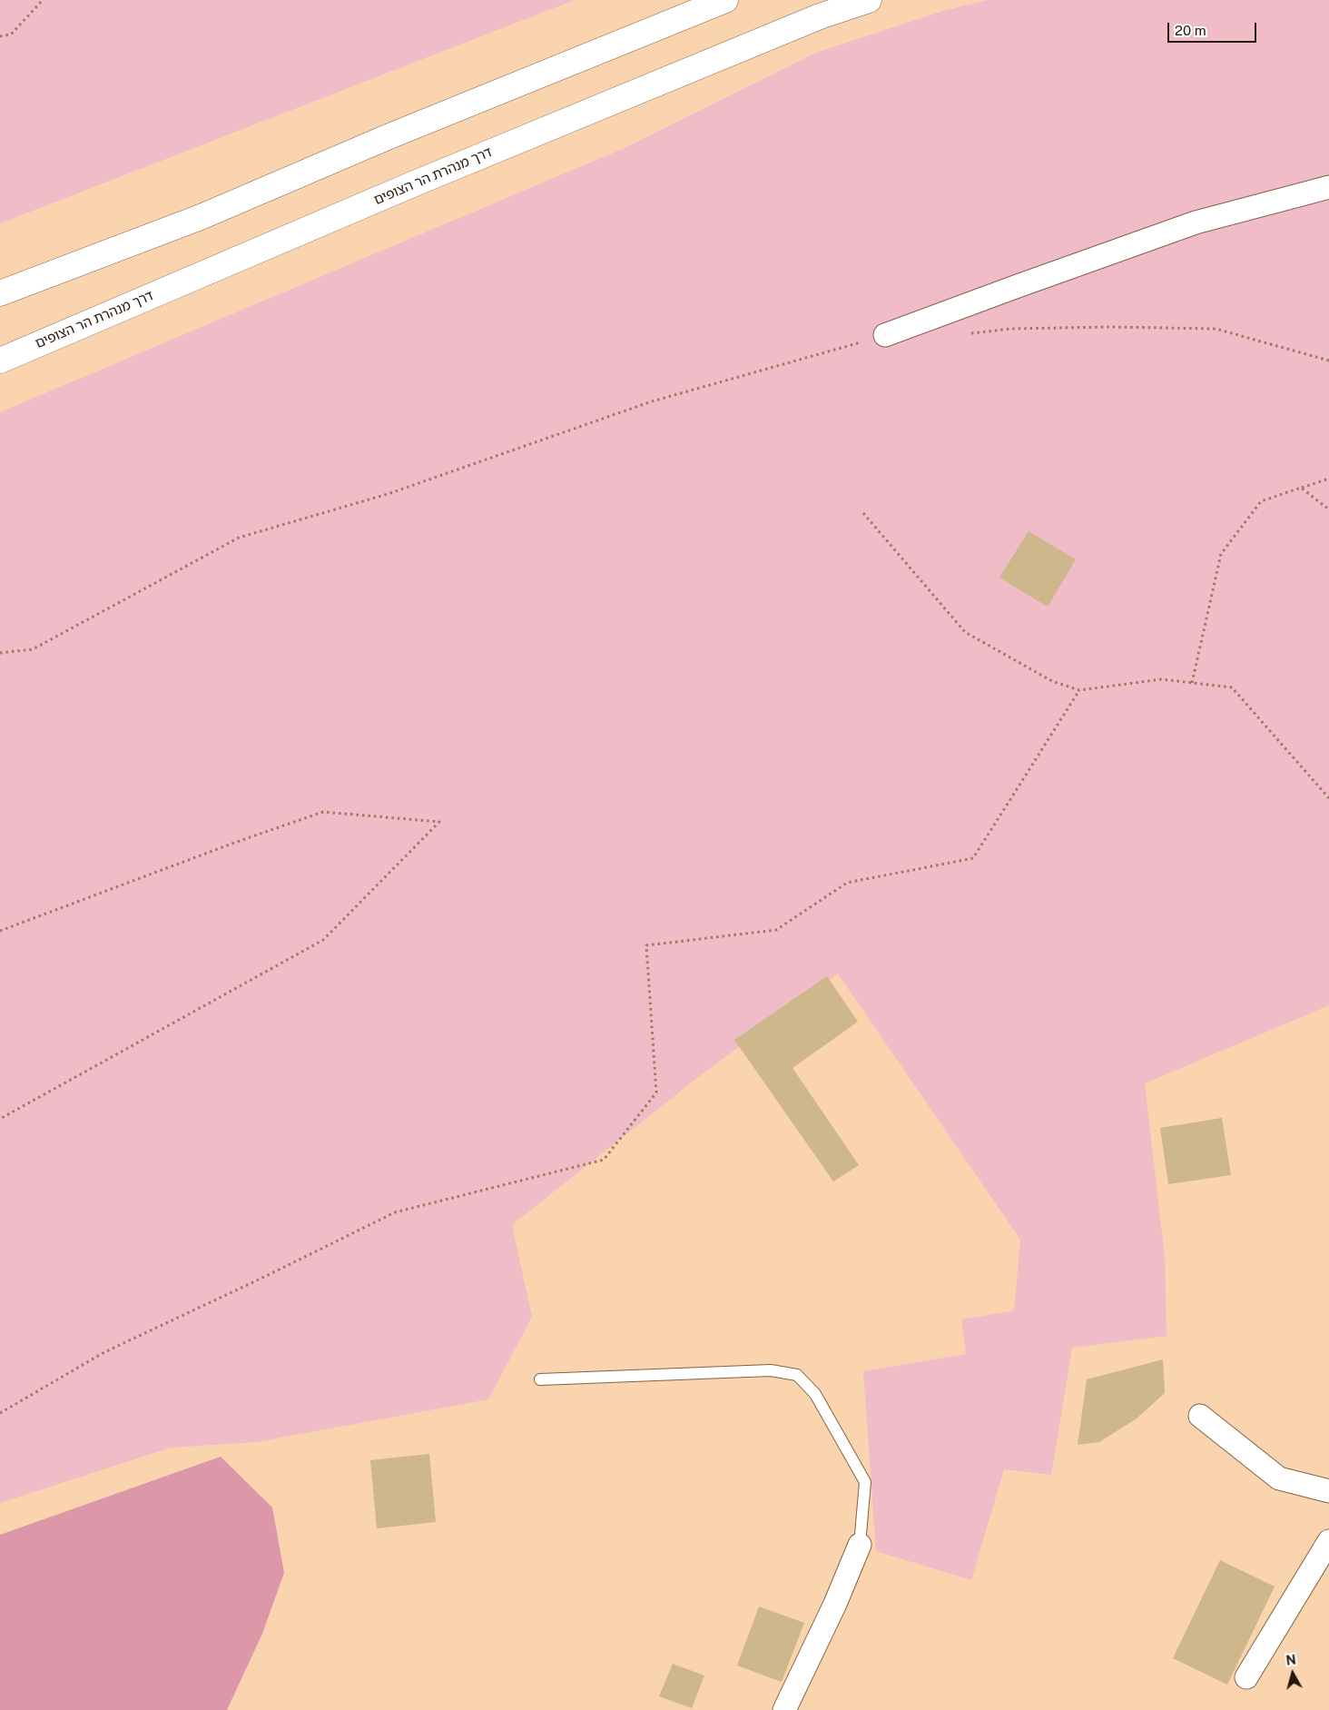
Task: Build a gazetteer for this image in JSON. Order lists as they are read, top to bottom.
{
  "streets": {
    "main road": ["דרך מנהרת הר הצופים"]
  },
  "scale_bar": "20 m",
  "north": "top"
}
